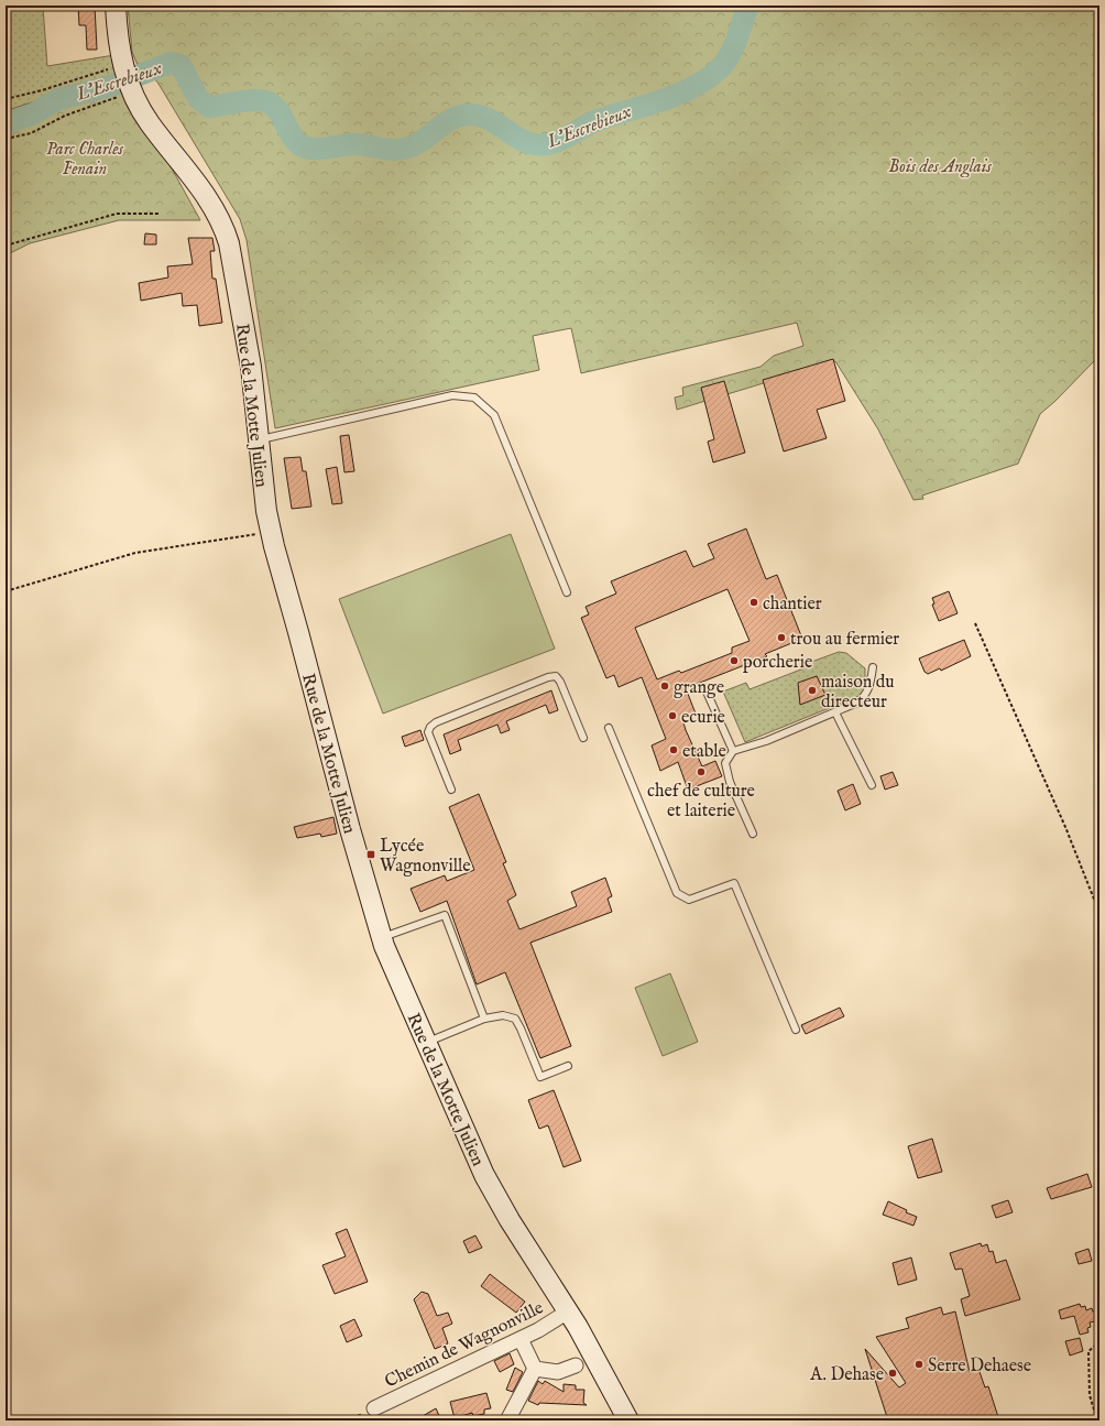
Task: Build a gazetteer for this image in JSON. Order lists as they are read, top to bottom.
{
  "streets": {
    "street": ["Rue de la Motte Julien", "Chemin de Wagnonville"]
  },
  "crossings": [
    ["Rue de la Motte Julien", "Chemin de Wagnonville"]
  ],
  "water": ["L'Escrebieux"],
  "parks": ["Parc Charles Fenain", "Bois des Anglais"],
  "places": {
    "other": [
      "chantier",
      "trou au fermier",
      "porcherie",
      "grange",
      "maison du directeur",
      "ecurie",
      "etable",
      "chef de culture et laiterie",
      "Serre Dehaese",
      "A. Dehase"
    ],
    "transit": ["Lycée Wagnonville"]
  }
}
